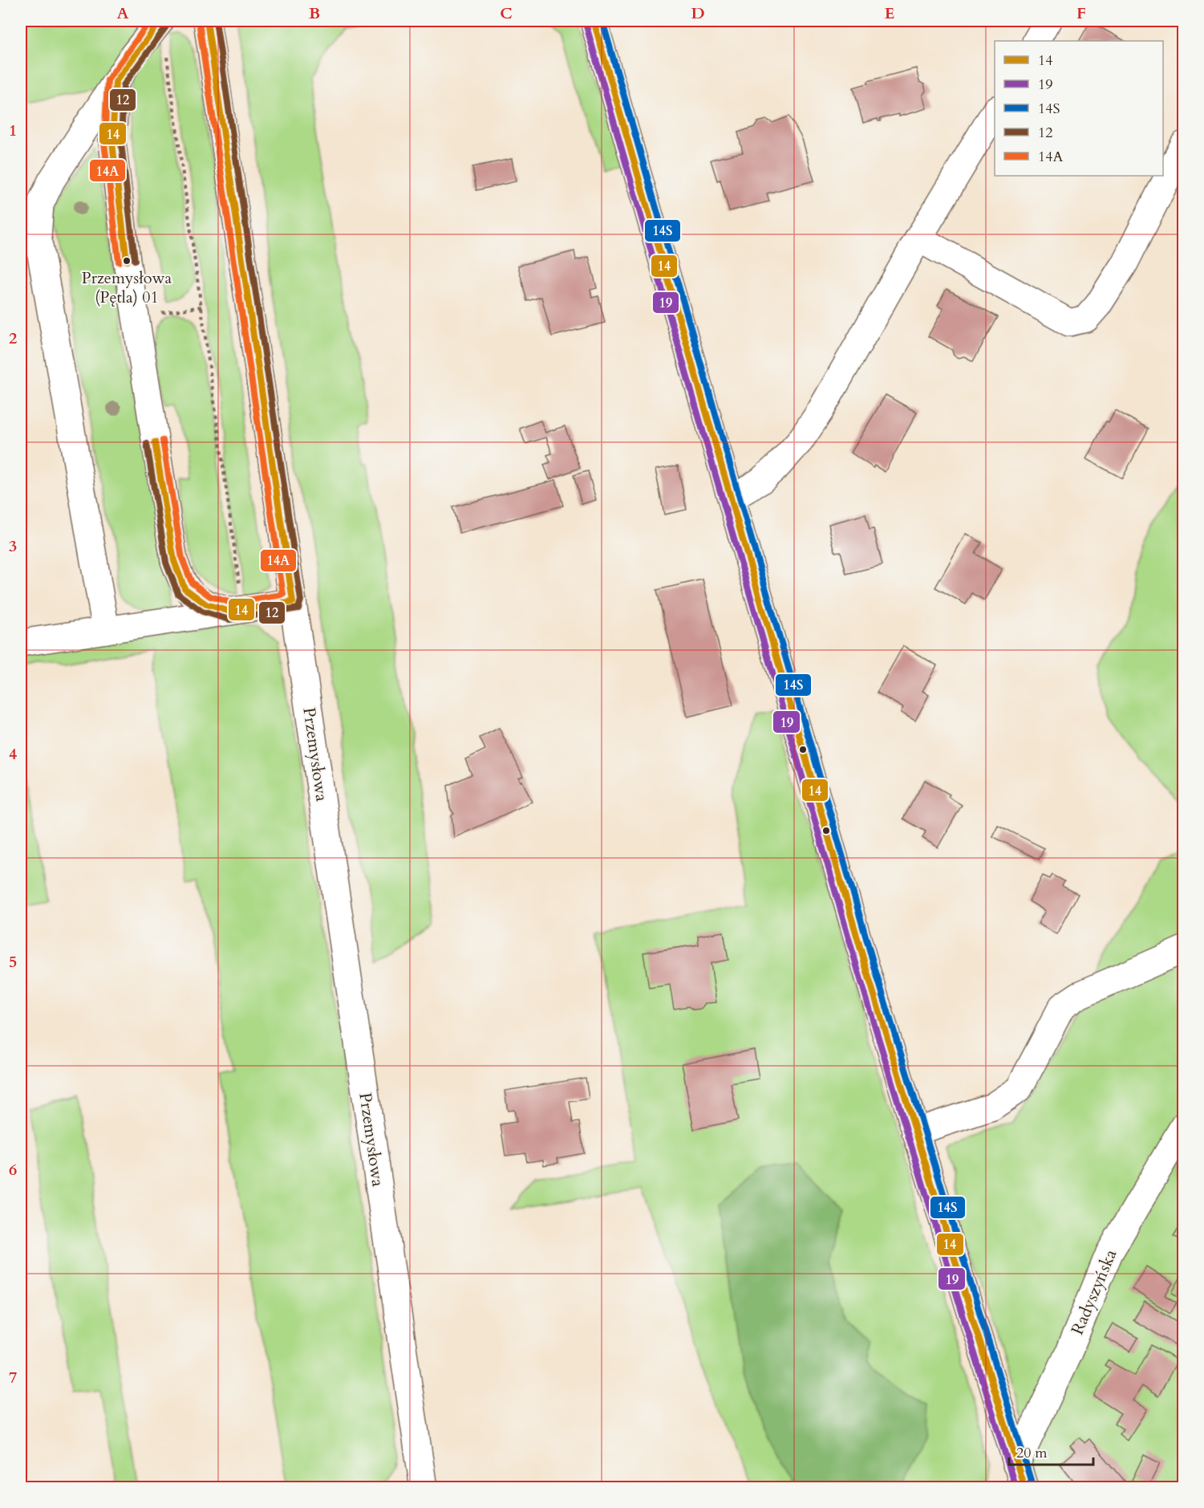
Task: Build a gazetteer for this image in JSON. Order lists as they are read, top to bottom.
{
  "streets": {
    "street": ["Przemysłowa", "Radyszyńska"]
  },
  "places": ["Przemysłowa (Pętla) 01"],
  "lines": [
    "transit line 14",
    "transit line 14S",
    "transit line 12",
    "transit line 14A",
    "transit line 19"
  ],
  "legend": [
    "14",
    "19",
    "14S",
    "12",
    "14A"
  ],
  "scale_bar": "20 m",
  "grid": {
    "columns": [
      "A",
      "B",
      "C",
      "D",
      "E",
      "F"
    ],
    "rows": [
      "1",
      "2",
      "3",
      "4",
      "5",
      "6",
      "7"
    ]
  }
}
